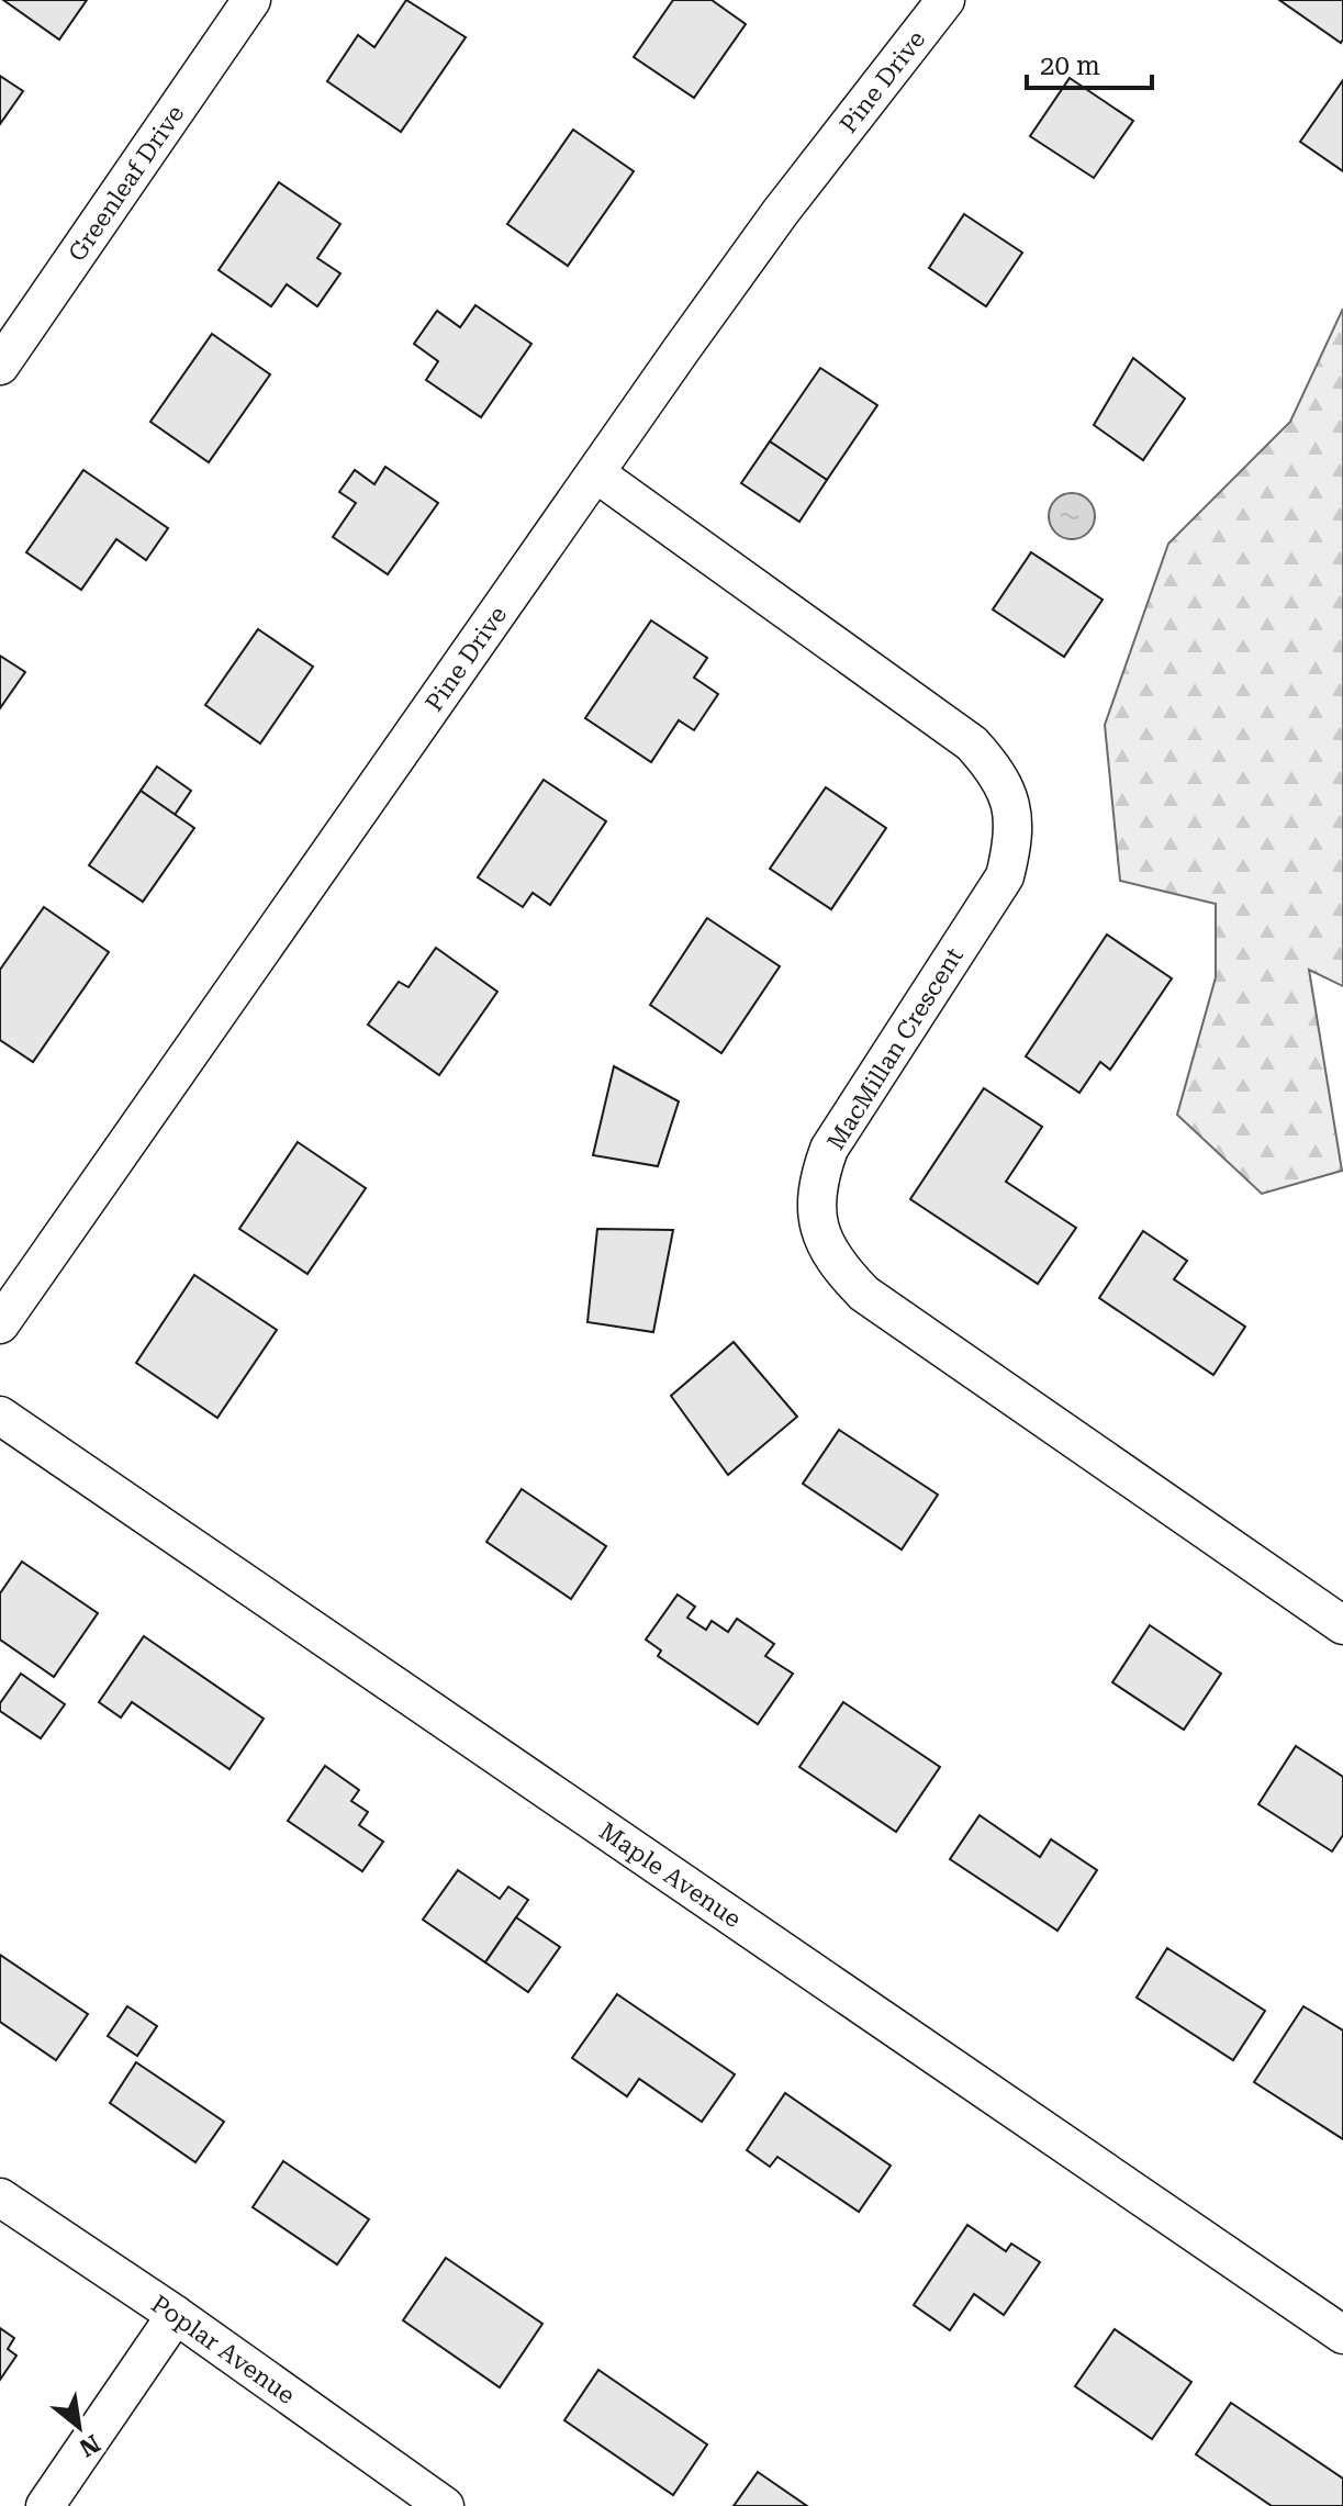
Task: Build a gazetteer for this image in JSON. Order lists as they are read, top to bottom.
{
  "streets": {
    "street": [
      "Pine Drive",
      "Greenleaf Drive",
      "MacMillan Crescent",
      "Maple Avenue",
      "Poplar Avenue"
    ]
  },
  "crossings": [
    ["Pine Drive", "MacMillan Crescent"]
  ],
  "scale_bar": "20 m",
  "north": "bottom right"
}
